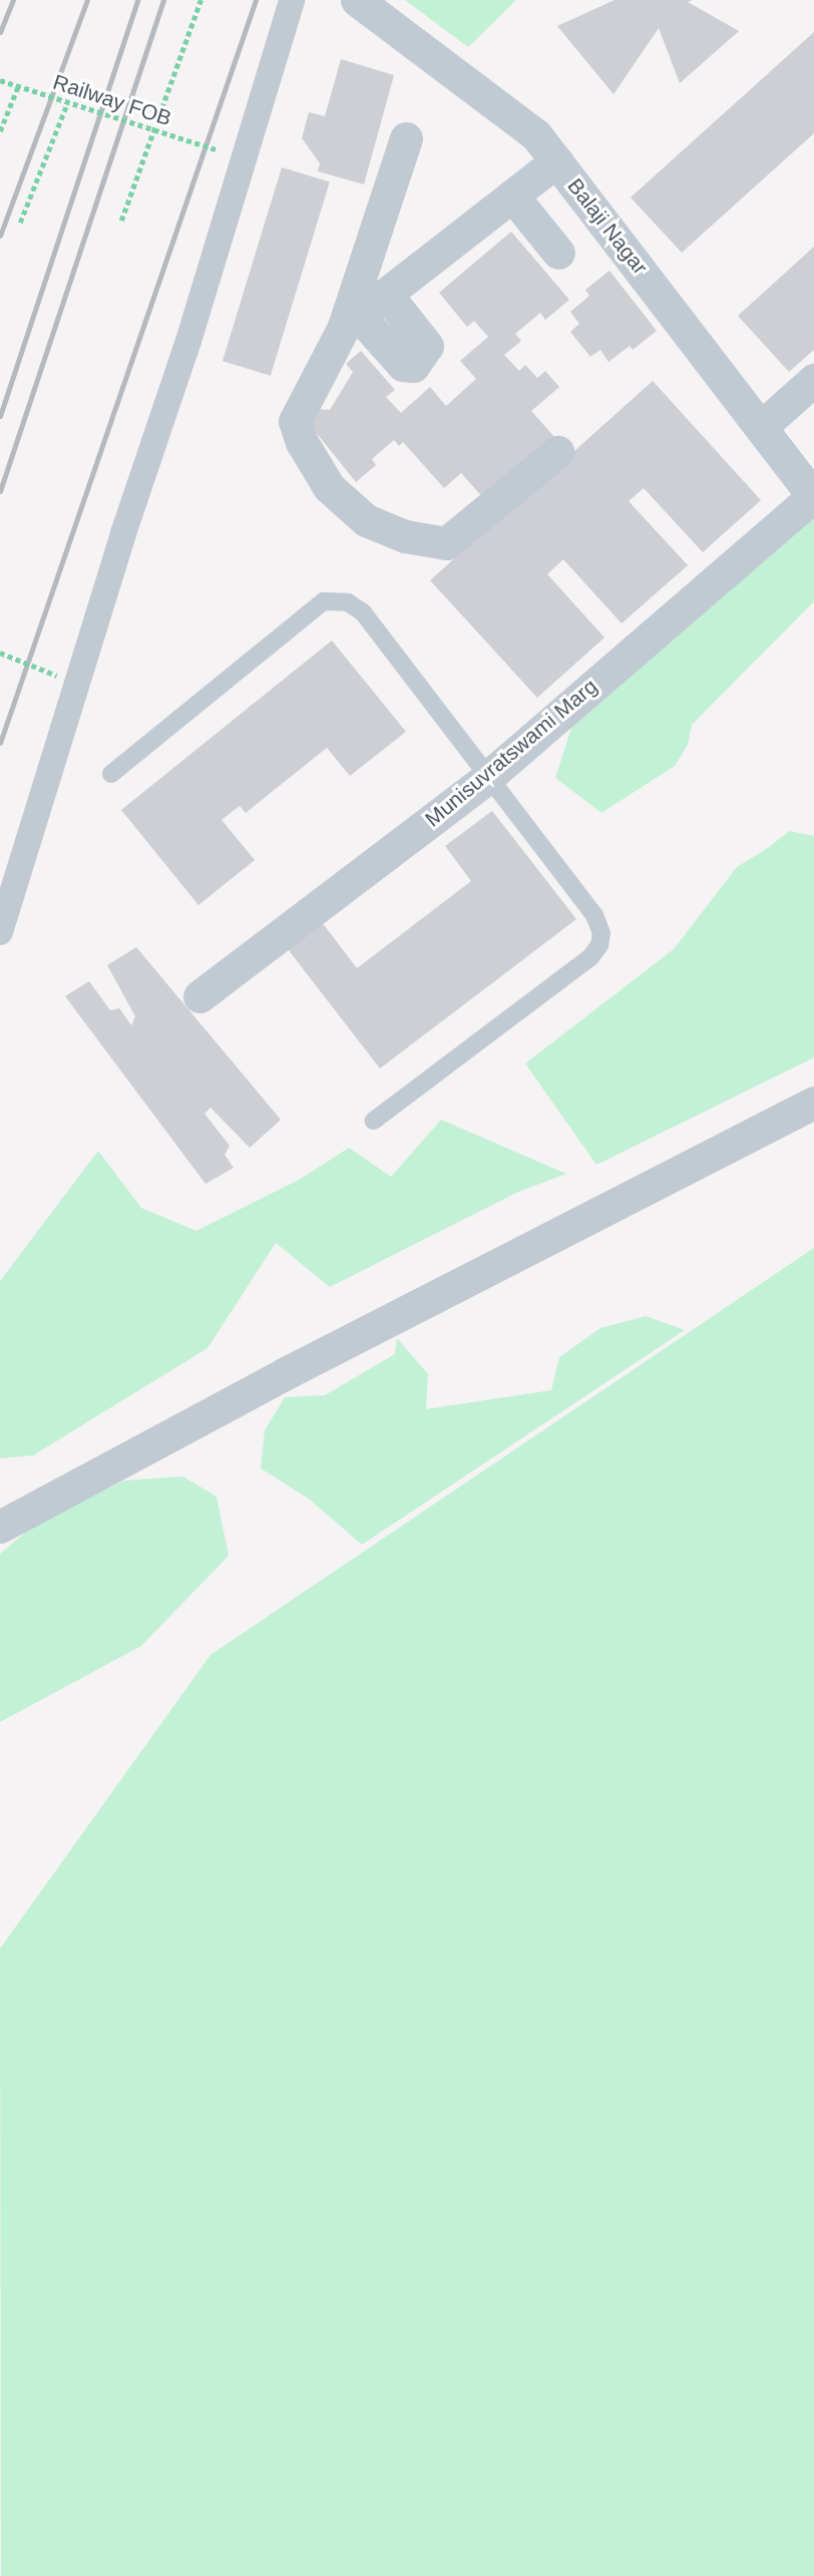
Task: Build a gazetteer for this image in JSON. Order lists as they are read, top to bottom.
{
  "streets": {
    "street": ["Balaji Nagar", "Munisuvratswami Marg"],
    "path": ["Railway FOB"]
  },
  "crossings": [
    ["Balaji Nagar", "Munisuvratswami Marg"]
  ]
}
